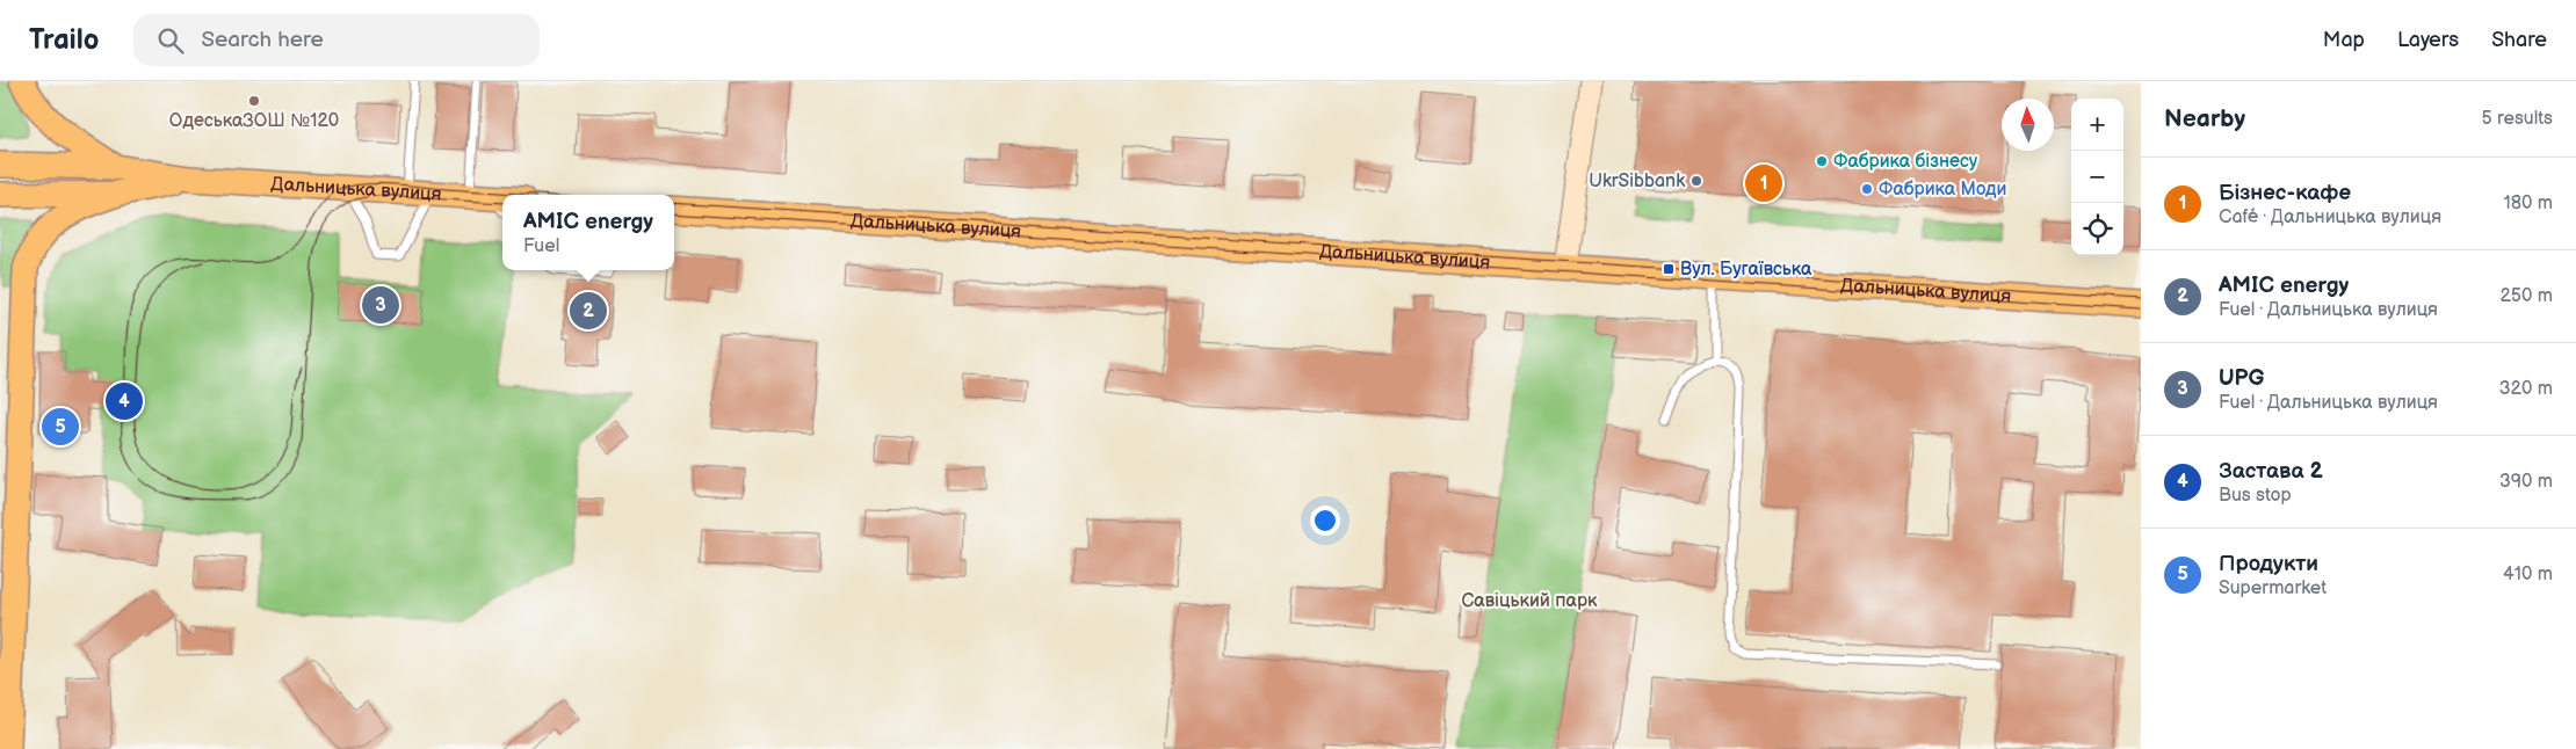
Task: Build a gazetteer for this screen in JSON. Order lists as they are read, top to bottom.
{
  "streets": {
    "main road": ["Дальницька вулиця"]
  },
  "parks": ["Савіцький парк"],
  "places": {
    "other": [
      "ОдеськаЗОШ №120",
      "Фабрика бізнесу",
      "UkrSibbank",
      "Фабрика Моди"
    ],
    "transit": ["Вул. Бугаївська"]
  },
  "north": "top",
  "page": {
    "header": "Trailo",
    "search": "Search here",
    "nav": ["Map", "Layers", "Share"],
    "heading": ["Nearby", "5 results"],
    "map_buttons": ["+", "−"],
    "list": [
      {
        "mark": "1",
        "name": "Бізнес-кафе",
        "note": "Café · Дальницька вулиця",
        "value": "180 m"
      },
      {
        "mark": "2",
        "name": "AMIC energy",
        "note": "Fuel · Дальницька вулиця",
        "value": "250 m"
      },
      {
        "mark": "3",
        "name": "UPG",
        "note": "Fuel · Дальницька вулиця",
        "value": "320 m"
      },
      {
        "mark": "4",
        "name": "Застава 2",
        "note": "Bus stop",
        "value": "390 m"
      },
      {
        "mark": "5",
        "name": "Продукти",
        "note": "Supermarket",
        "value": "410 m"
      }
    ],
    "pins": [
      "1",
      "3",
      "2",
      "4",
      "5"
    ],
    "popup": ["AMIC energy", "Fuel"]
  }
}
